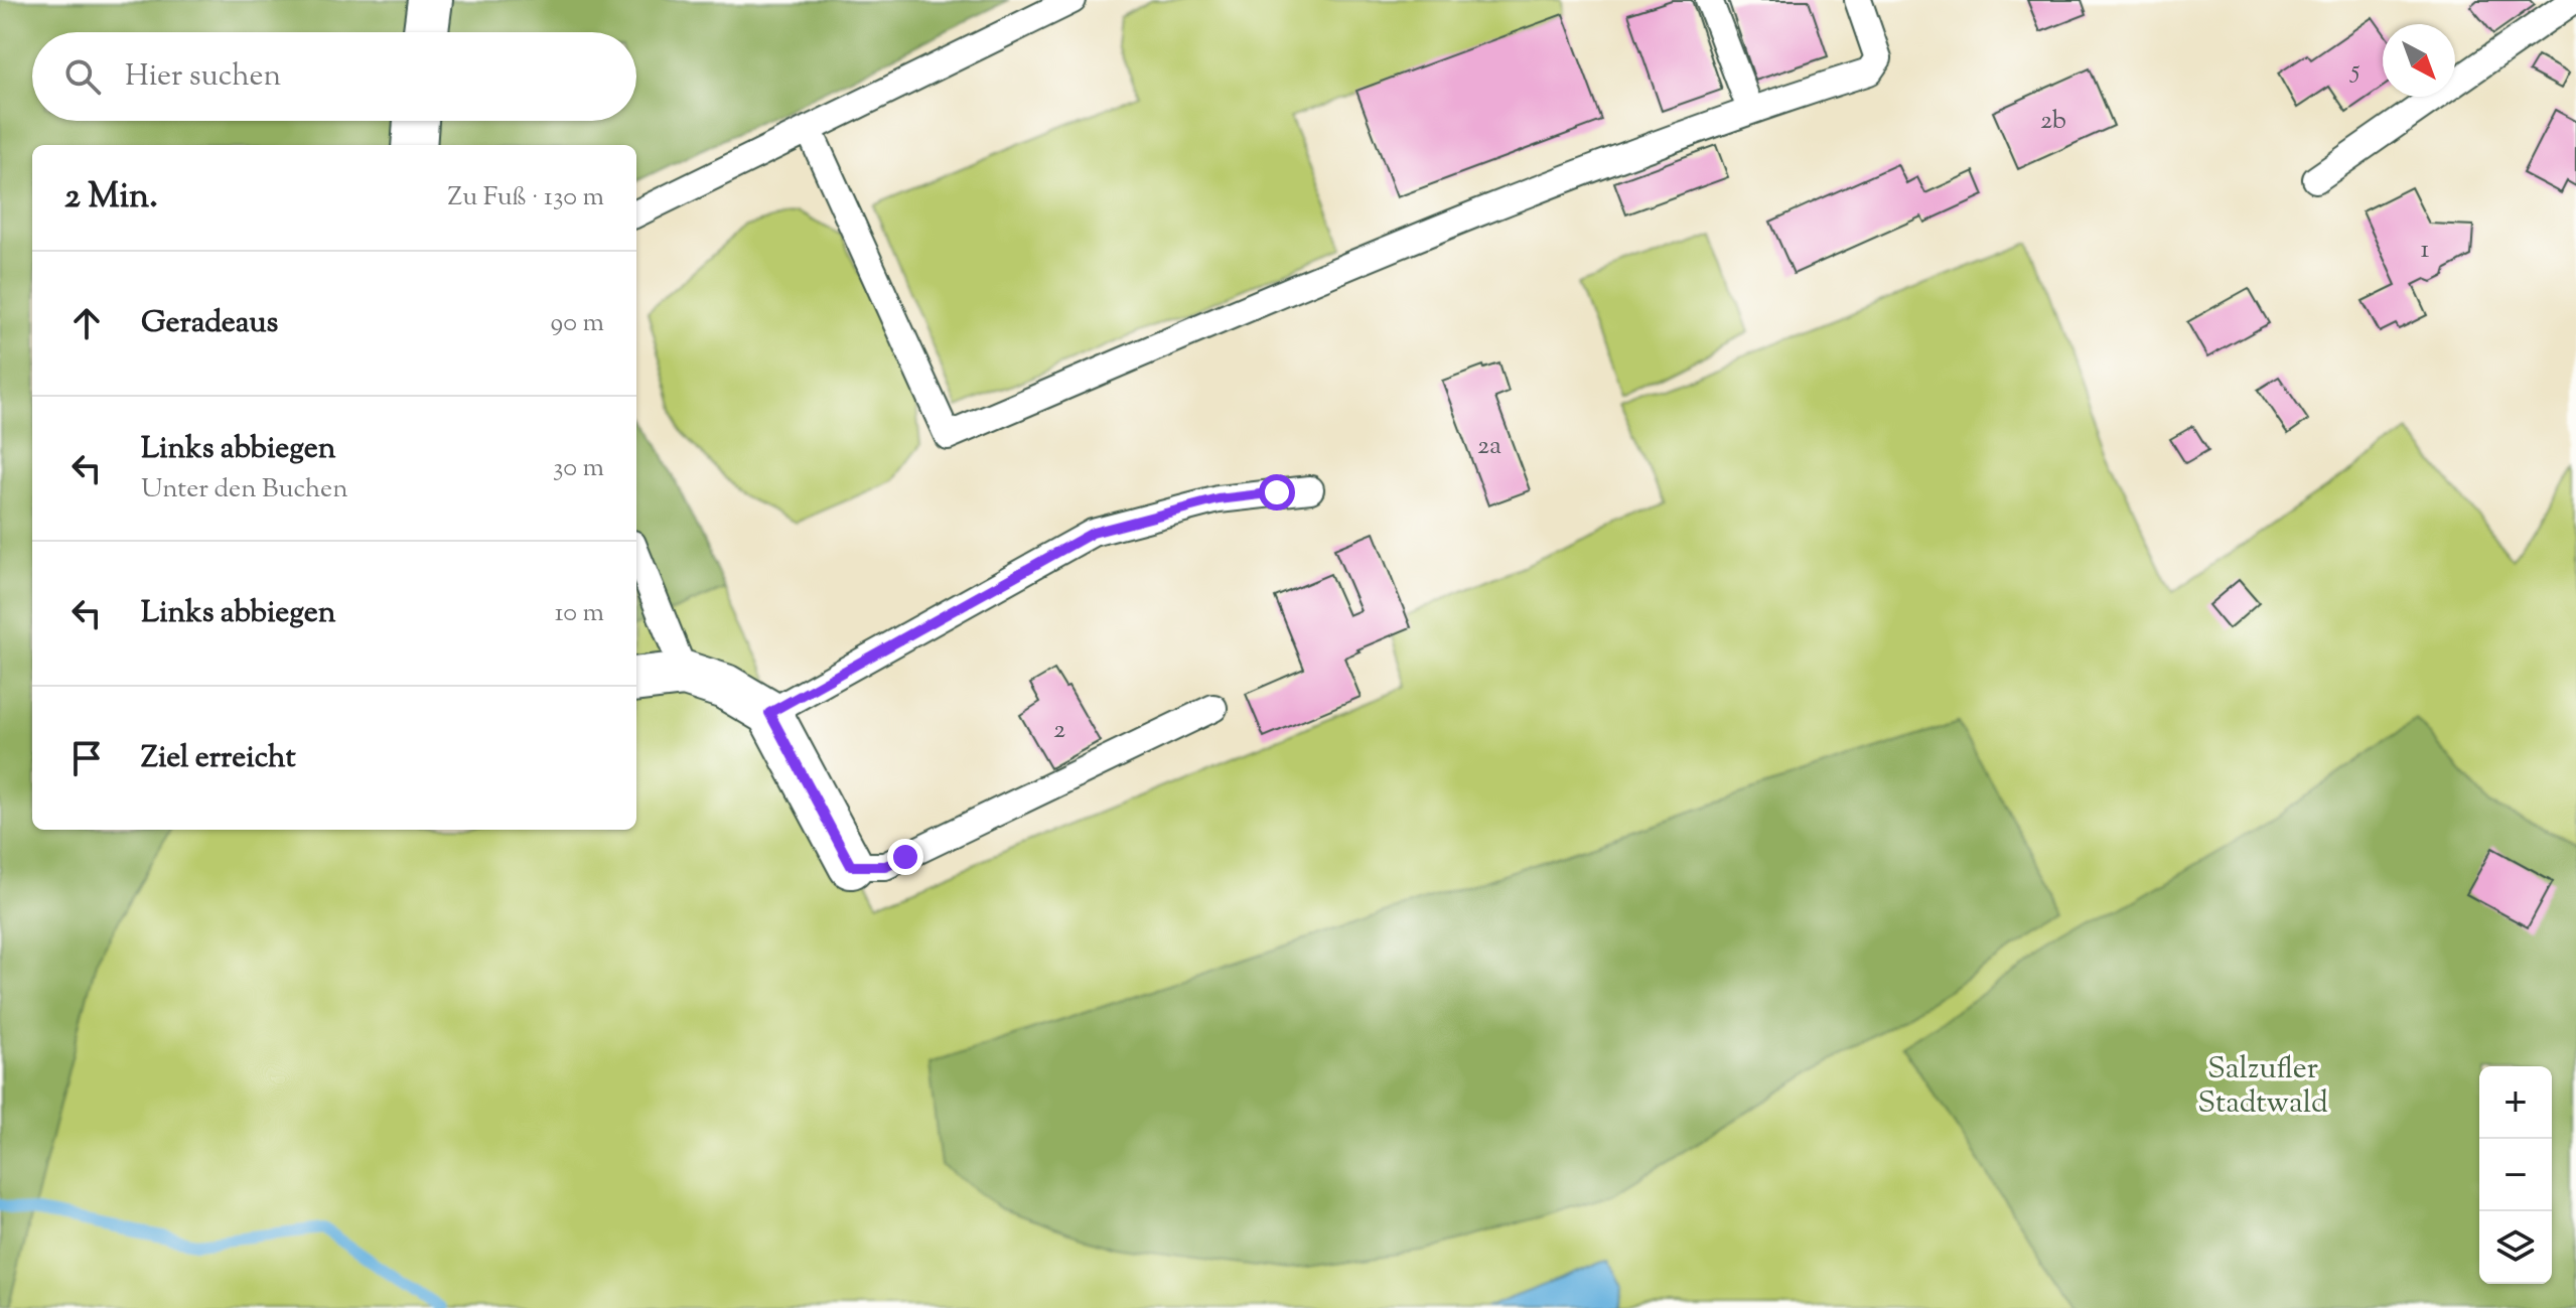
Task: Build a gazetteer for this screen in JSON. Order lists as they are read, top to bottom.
{
  "parks": ["Salzufler Stadtwald"],
  "house_numbers": [
    "5",
    "2b",
    "1",
    "2a",
    "2"
  ],
  "north": "bottom right",
  "page": {
    "search": "Hier suchen",
    "heading": ["2 Min.", "Zu Fuß · 130 m"],
    "list": [
      ["Geradeaus", "90 m"],
      ["Links abbiegen", "Unter den Buchen", "30 m"],
      ["Links abbiegen", "10 m"],
      "Ziel erreicht"
    ],
    "map_buttons": ["+", "−"]
  }
}
